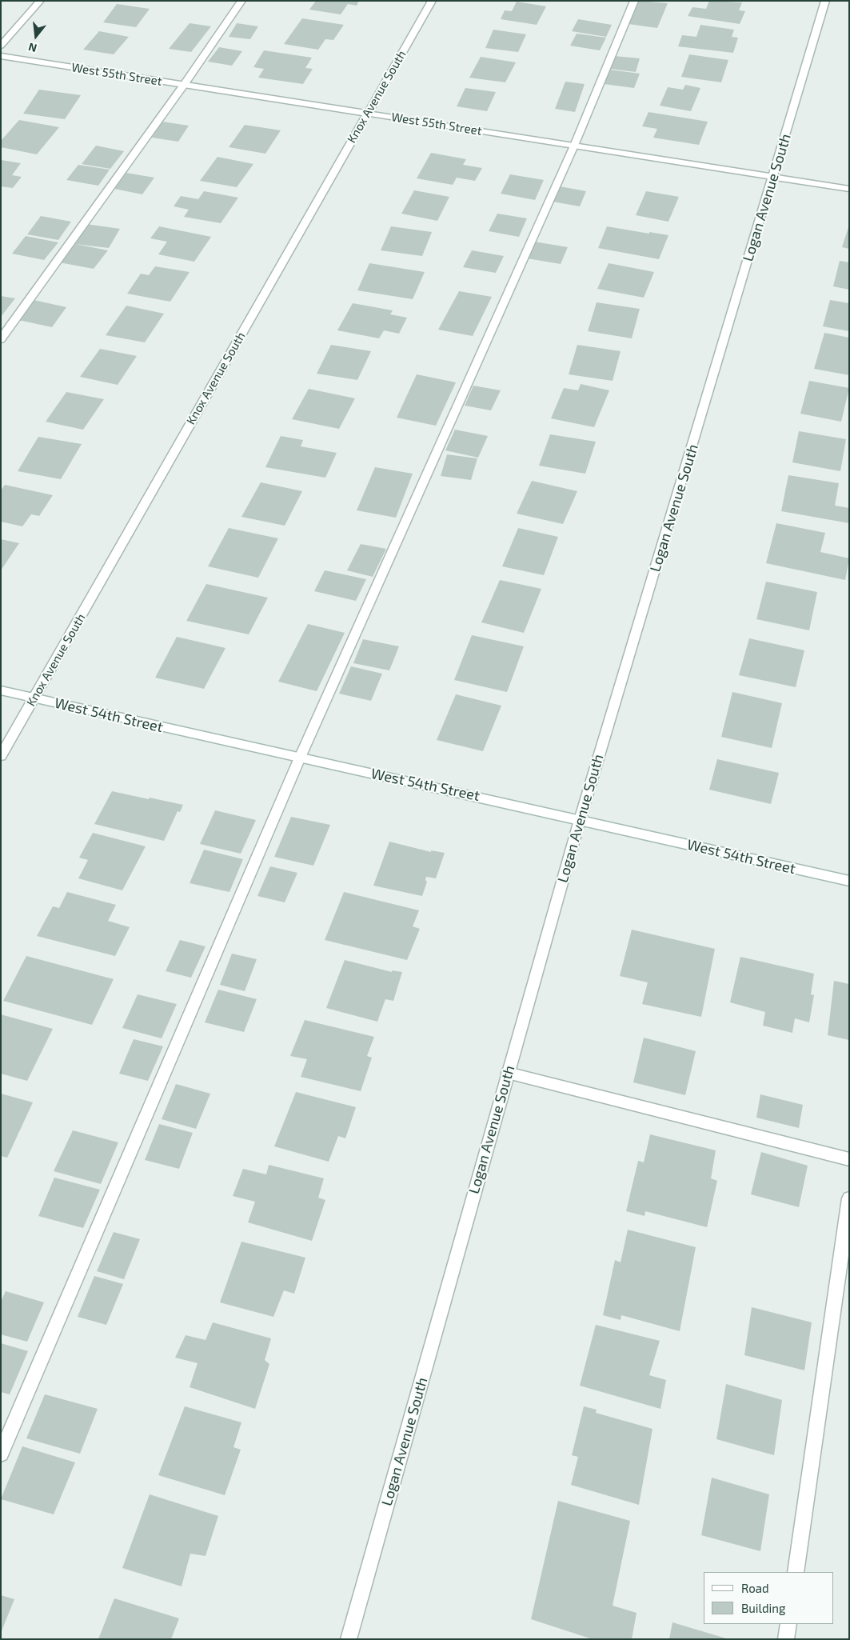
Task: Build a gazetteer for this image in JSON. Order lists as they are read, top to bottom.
{
  "streets": {
    "street": [
      "West 55th Street",
      "Knox Avenue South",
      "Logan Avenue South",
      "West 54th Street"
    ]
  },
  "crossings": [
    ["West 55th Street", "Knox Avenue South"],
    ["West 55th Street", "Logan Avenue South"],
    ["Knox Avenue South", "West 54th Street"],
    ["Logan Avenue South", "West 54th Street"]
  ],
  "legend": ["Road", "Building"],
  "north": "bottom"
}
